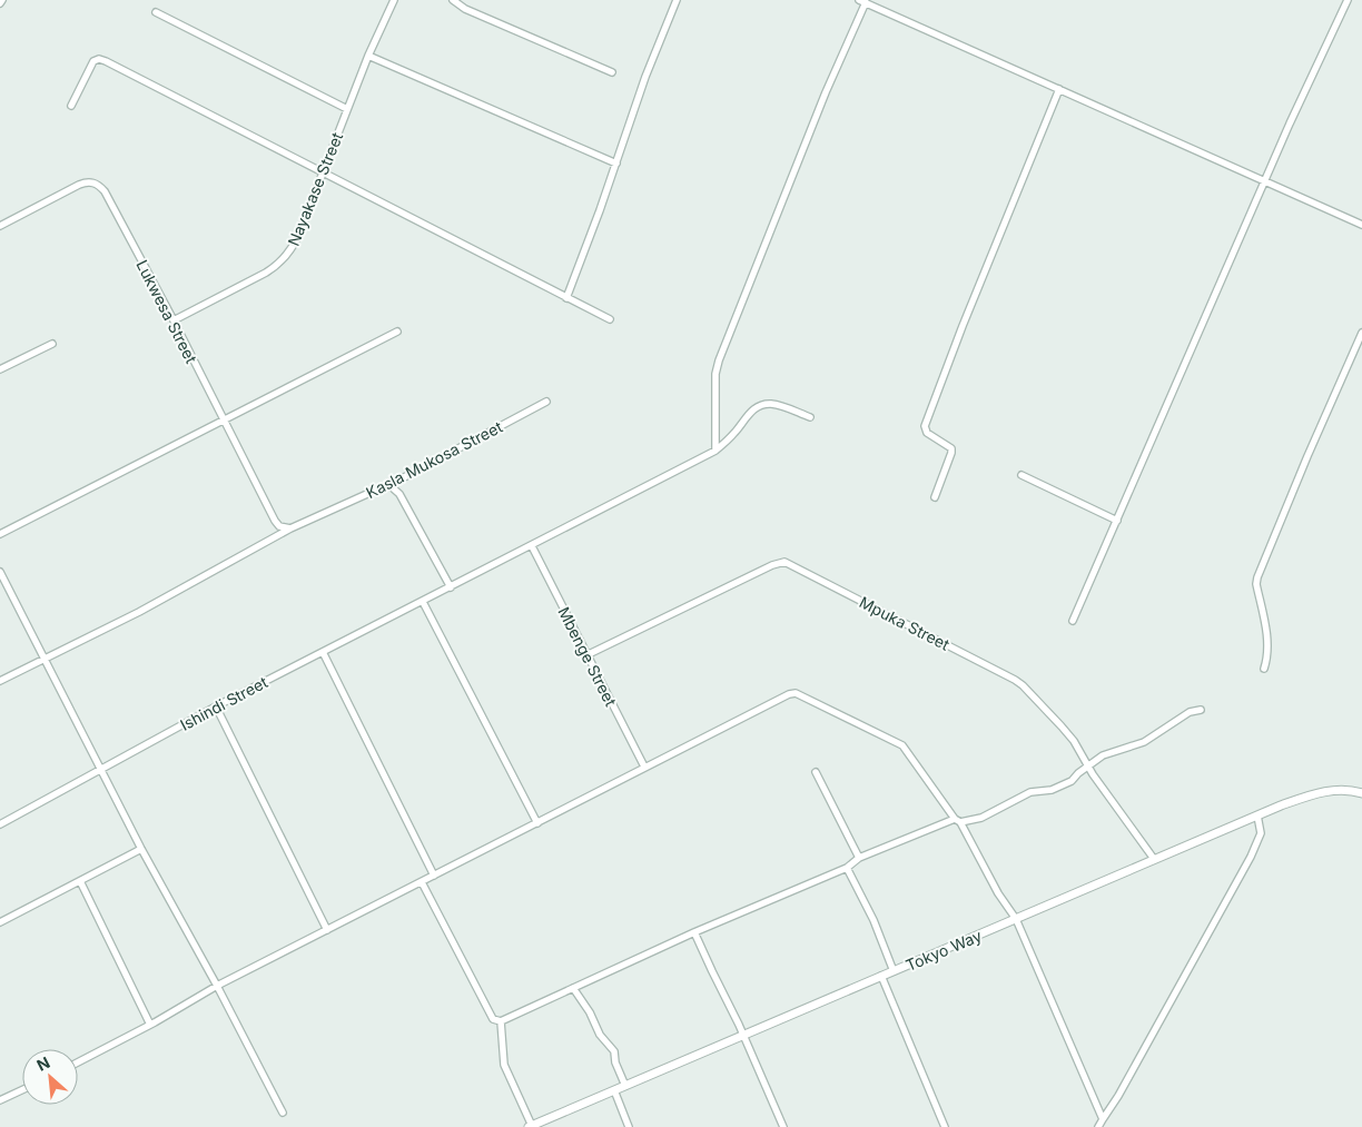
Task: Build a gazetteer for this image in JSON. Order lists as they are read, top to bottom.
{
  "streets": {
    "street": [
      "Nayakase Street",
      "Lukwesa Street",
      "Kasla Mukosa Street",
      "Mpuka Street",
      "Mbenge Street",
      "Ishindi Street",
      "Tokyo Way"
    ]
  },
  "crossings": [
    ["Nayakase Street", "Lukwesa Street"],
    ["Lukwesa Street", "Kasla Mukosa Street"],
    ["Mpuka Street", "Mbenge Street"],
    ["Mpuka Street", "Tokyo Way"],
    ["Mbenge Street", "Ishindi Street"]
  ],
  "north": "top left"
}
